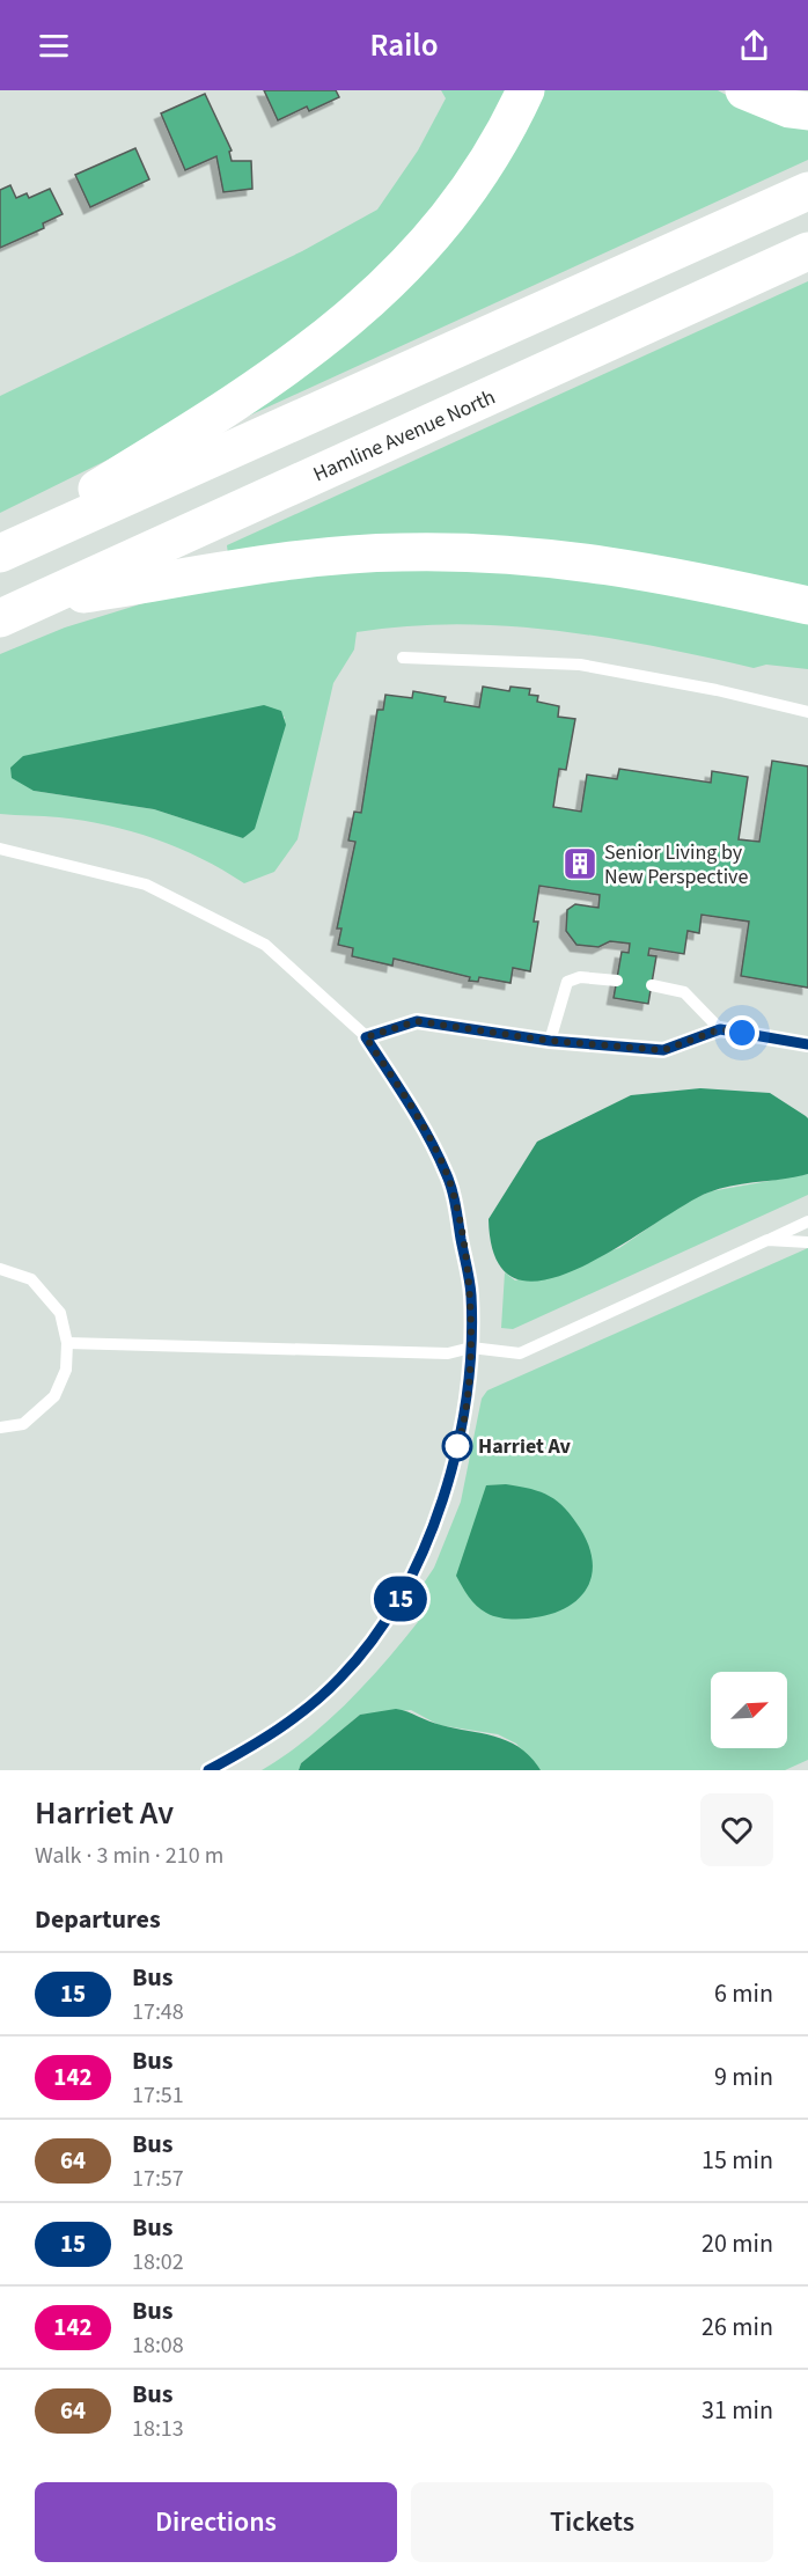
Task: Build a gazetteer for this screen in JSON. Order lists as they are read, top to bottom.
{
  "streets": {
    "highway": ["Hamline Avenue North"]
  },
  "places": {
    "building": ["Senior Living by New Perspective"],
    "other": ["Harriet Av"]
  },
  "lines": ["bus line 15"],
  "north": "top right",
  "page": {
    "header": "Railo",
    "on_map": "15",
    "heading": [
      ["Harriet Av", "Walk · 3 min · 210 m"],
      "Departures"
    ],
    "list": [
      {
        "mark": "15",
        "name": "Bus",
        "note": "17:48",
        "value": "6 min"
      },
      {
        "mark": "142",
        "name": "Bus",
        "note": "17:51",
        "value": "9 min"
      },
      {
        "mark": "64",
        "name": "Bus",
        "note": "17:57",
        "value": "15 min"
      },
      {
        "mark": "15",
        "name": "Bus",
        "note": "18:02",
        "value": "20 min"
      },
      {
        "mark": "142",
        "name": "Bus",
        "note": "18:08",
        "value": "26 min"
      },
      {
        "mark": "64",
        "name": "Bus",
        "note": "18:13",
        "value": "31 min"
      }
    ],
    "buttons": ["Directions", "Tickets"]
  }
}
